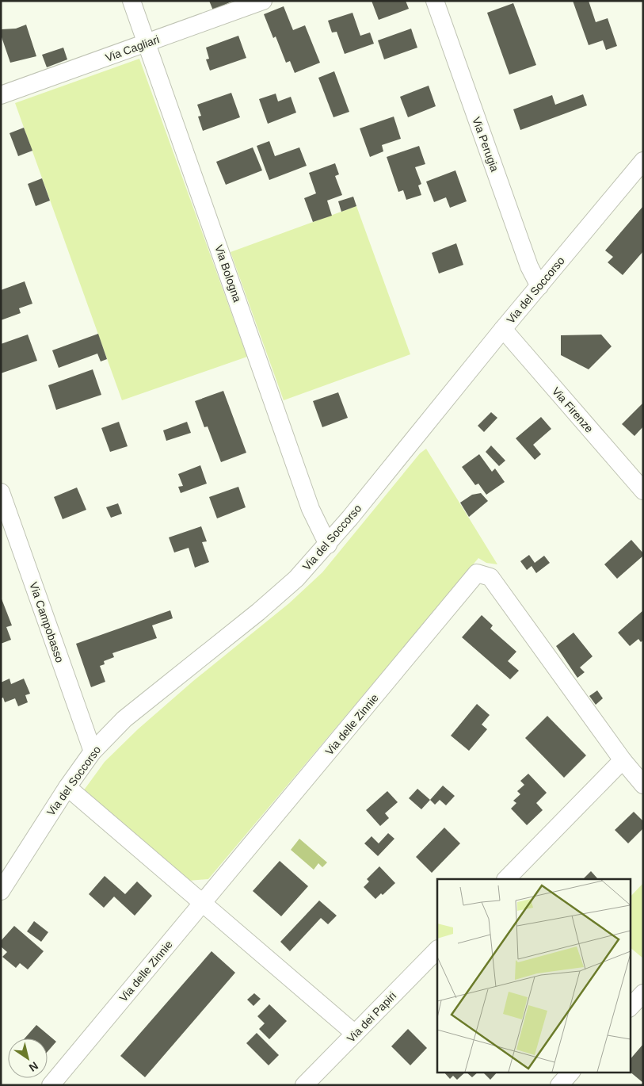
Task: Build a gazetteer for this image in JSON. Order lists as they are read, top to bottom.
{
  "streets": {
    "street": [
      "Via Cagliari",
      "Via Perugia",
      "Via Bologna",
      "Via del Soccorso",
      "Via Firenze",
      "Via Campobasso",
      "Via delle Zinnie",
      "Via dei Papiri"
    ]
  },
  "crossings": [
    ["Via Cagliari", "Via Bologna"],
    ["Via Perugia", "Via del Soccorso"],
    ["Via Bologna", "Via del Soccorso"],
    ["Via del Soccorso", "Via Firenze"],
    ["Via del Soccorso", "Via Campobasso"]
  ],
  "north": "bottom right"
}
